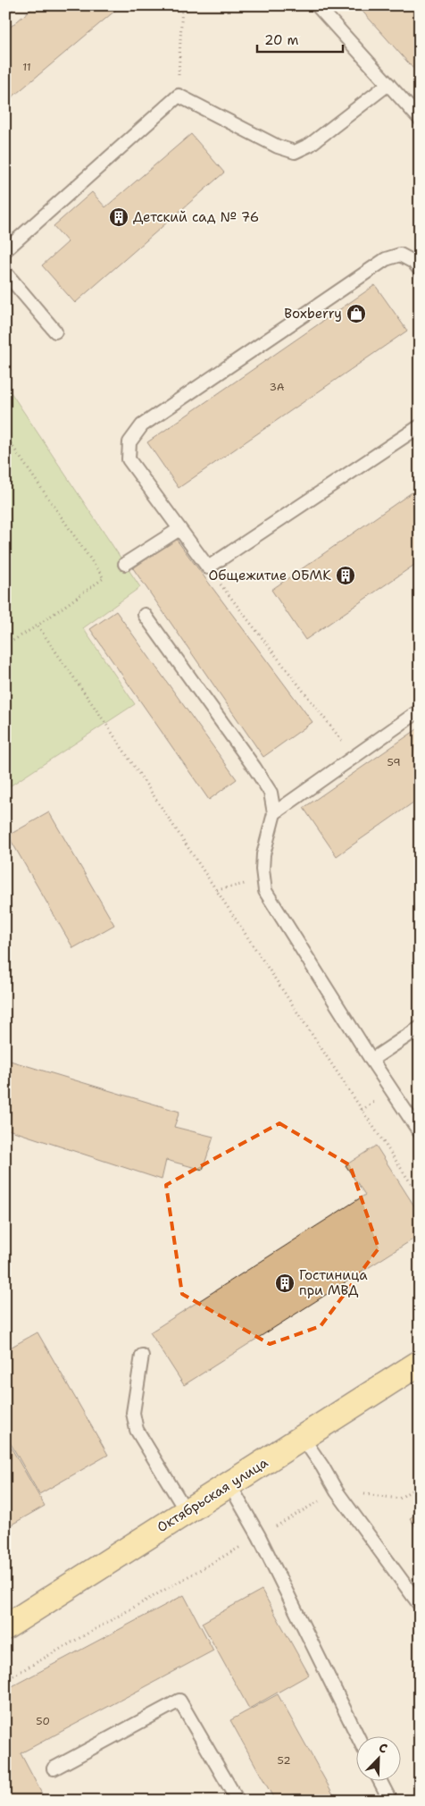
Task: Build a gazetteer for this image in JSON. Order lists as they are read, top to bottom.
{
  "streets": {
    "main road": ["Октябрьская улица"]
  },
  "places": {
    "building": ["Детский сад № 76", "Общежитие ОБМК", "Гостиница при МВД"],
    "shop": ["Boxberry"]
  },
  "house_numbers": [
    "11",
    "3А",
    "59",
    "50",
    "52"
  ],
  "scale_bar": "20 m",
  "north": "top right"
}
